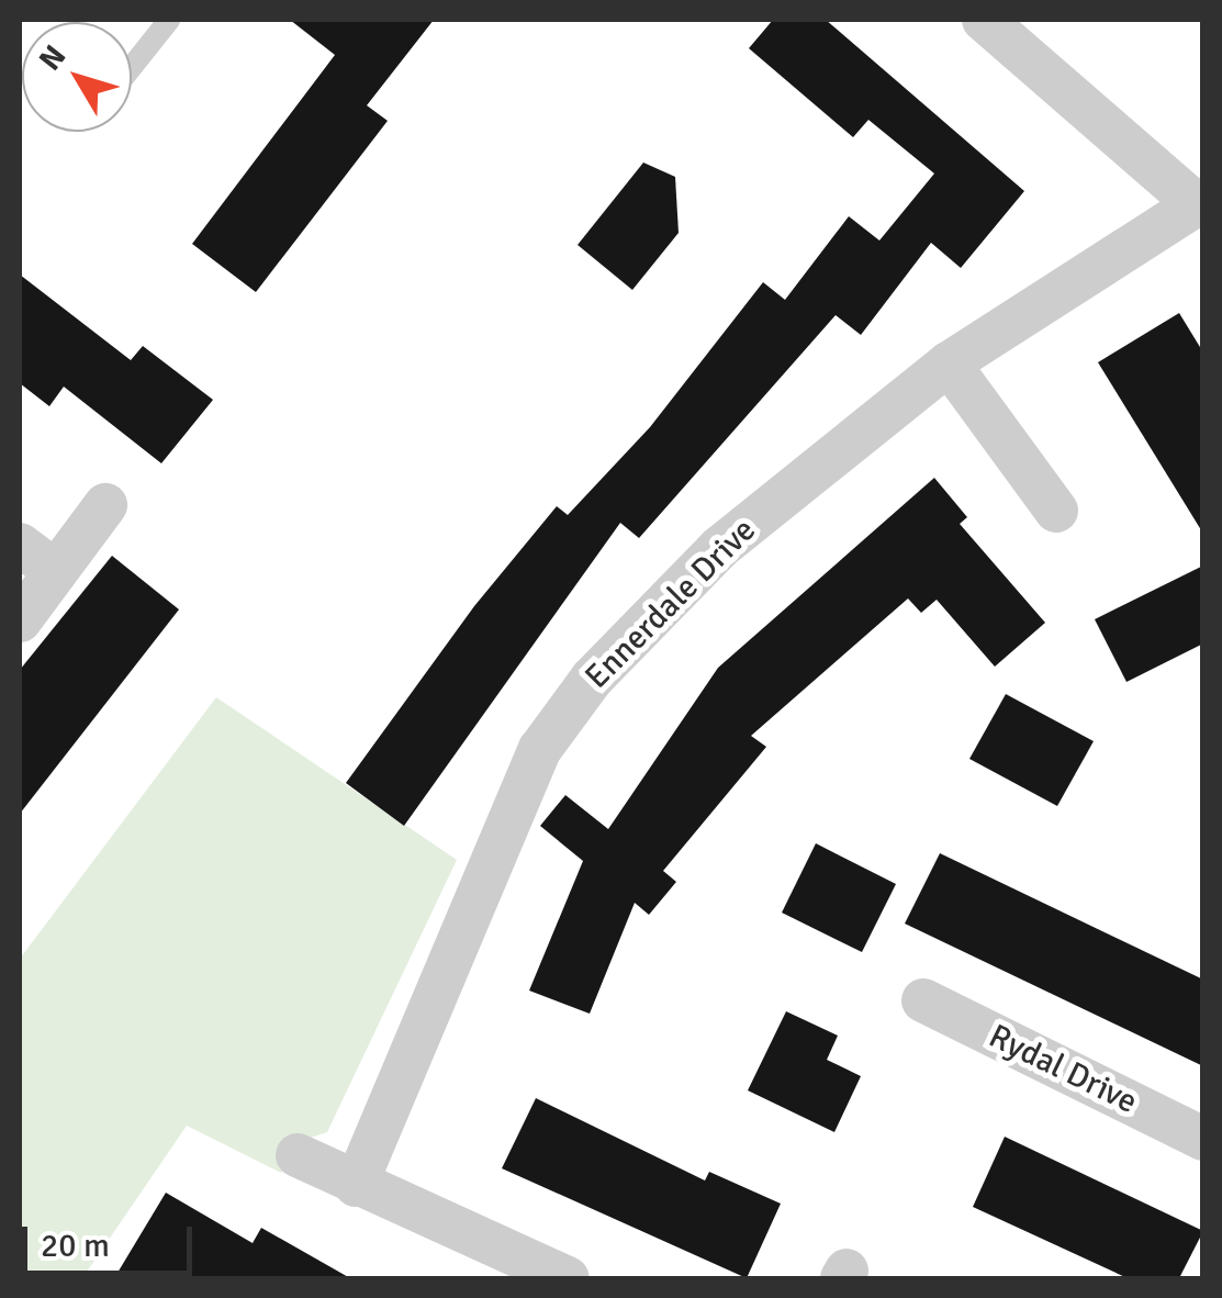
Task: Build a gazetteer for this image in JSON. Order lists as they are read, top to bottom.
{
  "streets": {
    "street": ["Ennerdale Drive", "Rydal Drive"]
  },
  "scale_bar": "20 m",
  "north": "top left"
}
